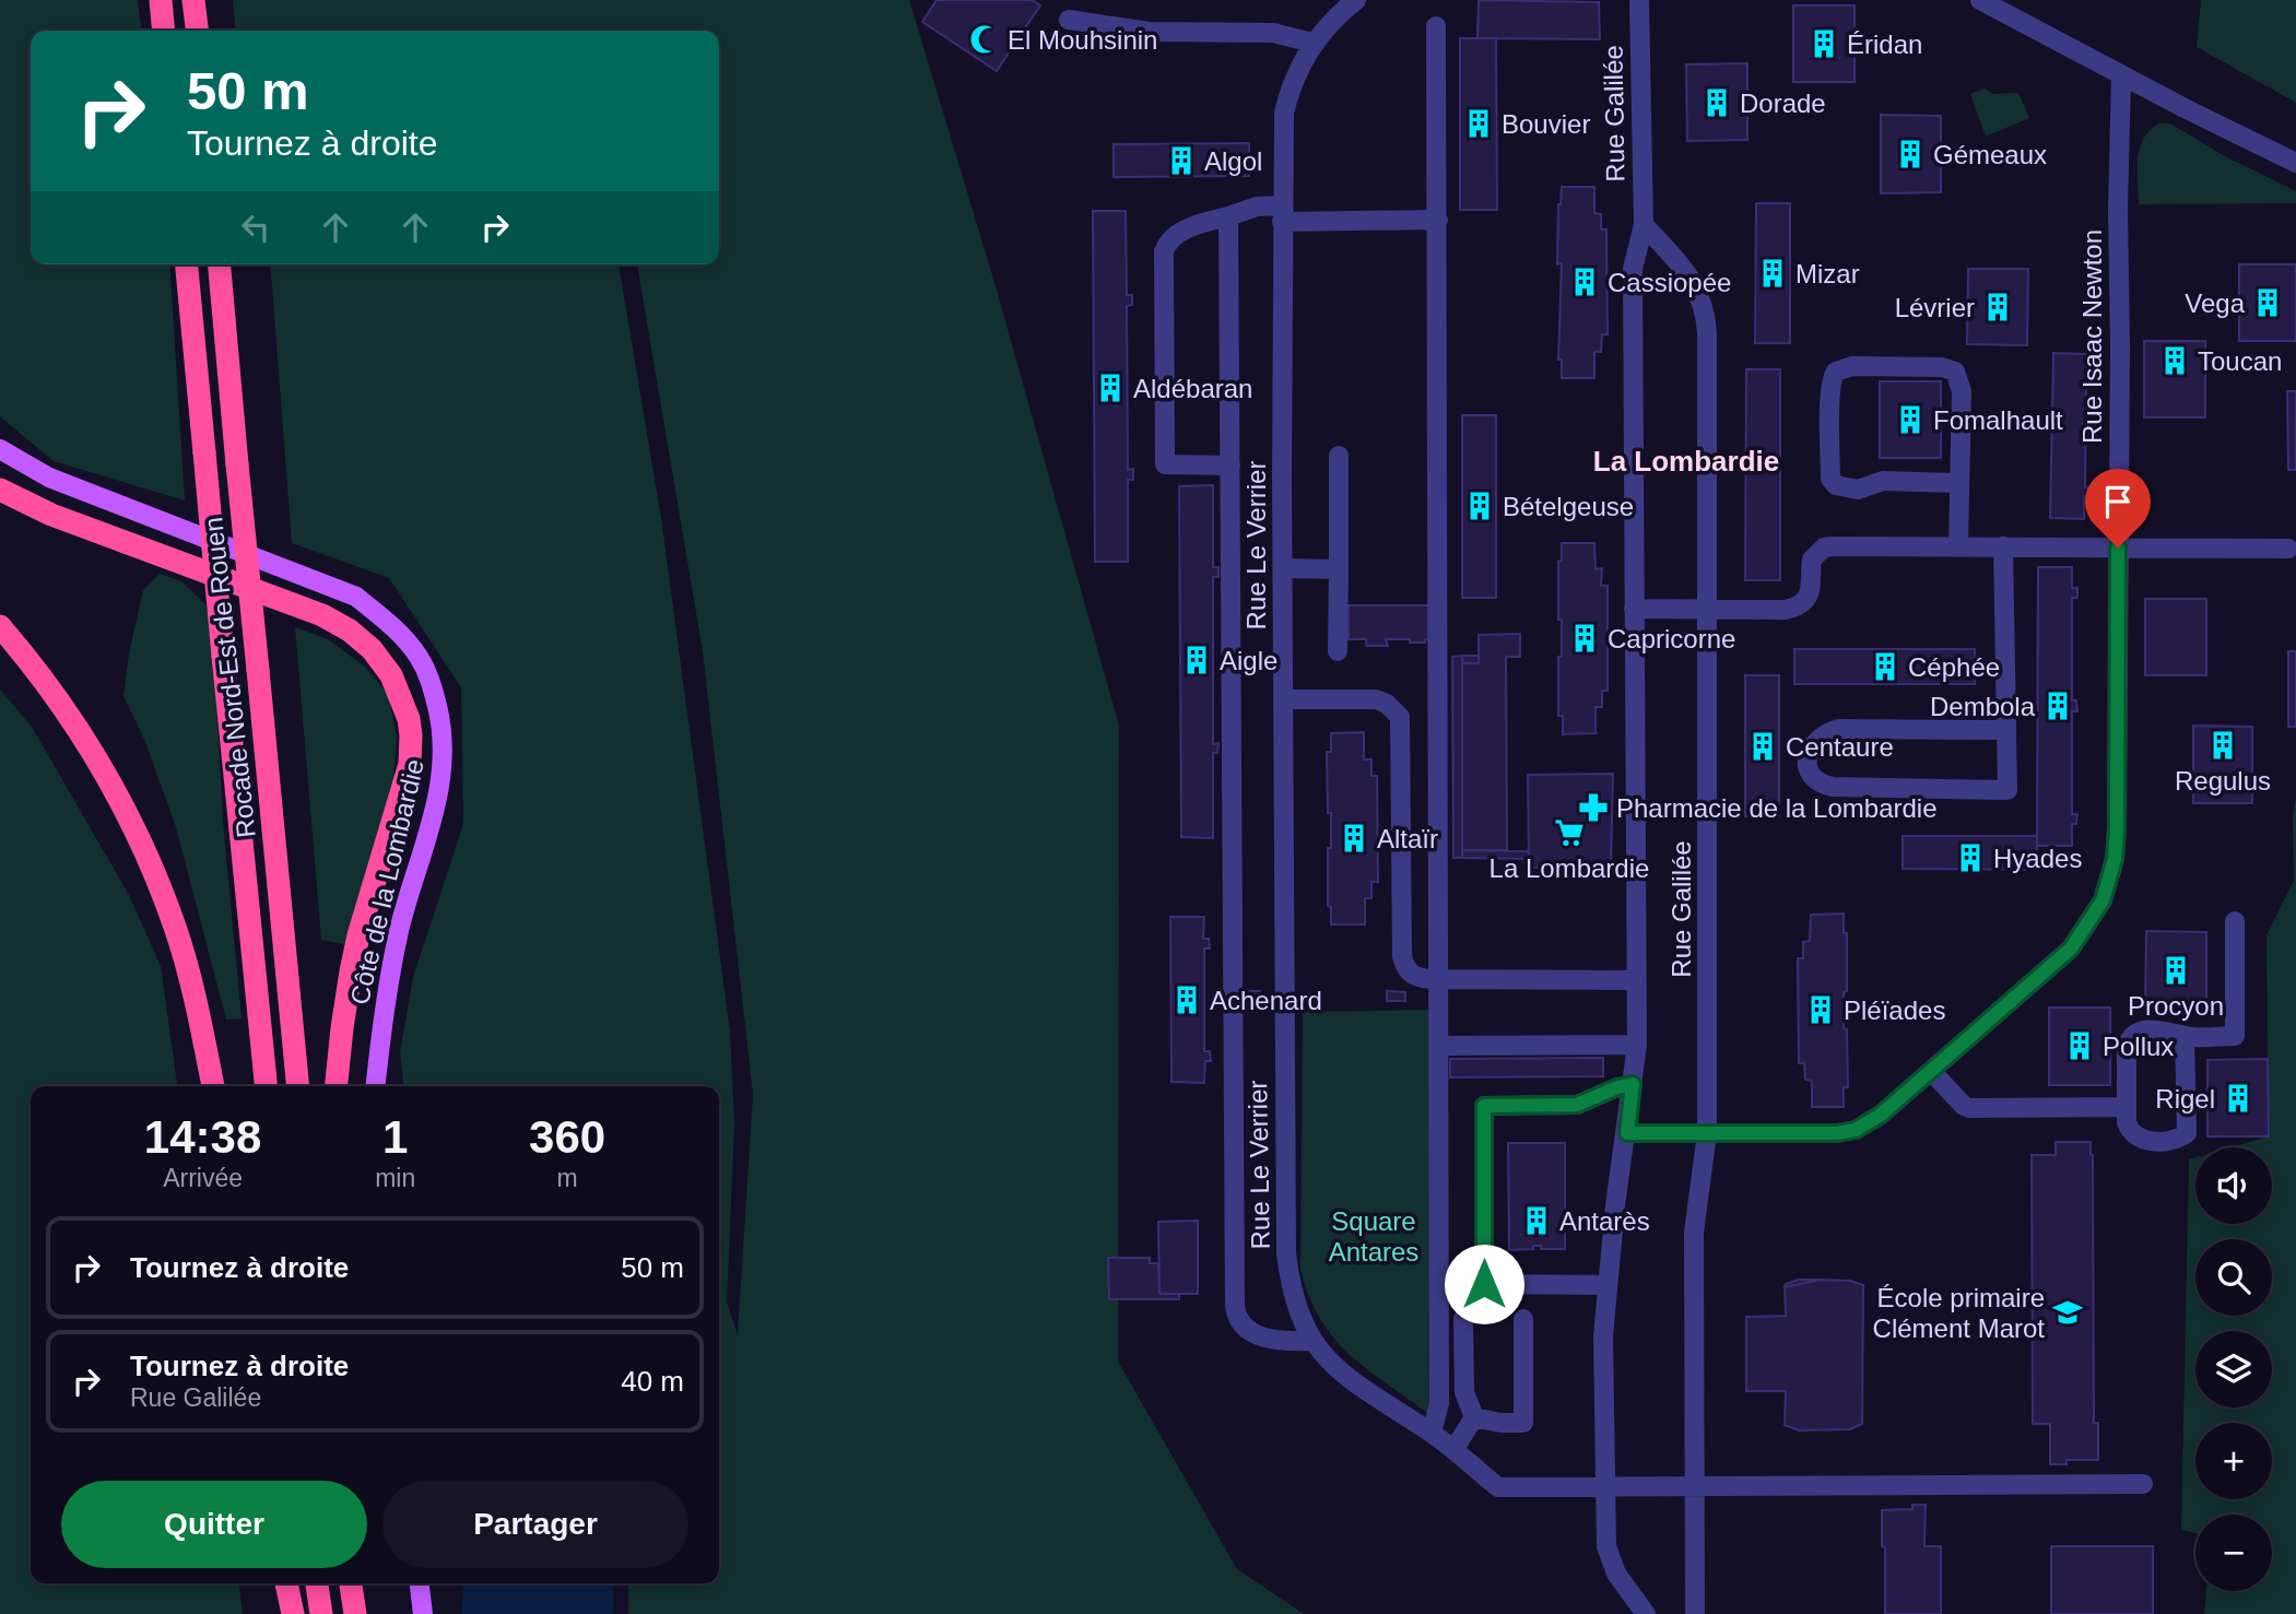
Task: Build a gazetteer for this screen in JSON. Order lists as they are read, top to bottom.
{
  "streets": {
    "highway": ["Rocade Nord-Est de Rouen"],
    "main road": ["Côte de la Lombardie"],
    "street": ["Rue Galilée", "Rue Isaac Newton", "Rue Le Verrier"]
  },
  "crossings": [
    ["Rue Galilée", "Rue Isaac Newton"]
  ],
  "districts": ["La Lombardie"],
  "parks": ["Square Antares"],
  "places": {
    "mosque": ["El Mouhsinin"],
    "building": [
      "Éridan",
      "Dorade",
      "Bouvier",
      "Gémeaux",
      "Algol",
      "Mizar",
      "Cassiopée",
      "Vega",
      "Lévrier",
      "Toucan",
      "Aldébaran",
      "Fomalhault",
      "Bételgeuse",
      "Capricorne",
      "Aigle",
      "Céphée",
      "Dembola",
      "Regulus",
      "Centaure",
      "Altaïr",
      "Hyades",
      "Procyon",
      "Achenard",
      "Pléïades",
      "Pollux",
      "Rigel",
      "Antarès"
    ],
    "pharmacy": ["Pharmacie de la Lombardie"],
    "supermarket": ["La Lombardie"],
    "school or university": ["École primaire Clément Marot"]
  },
  "page": {
    "turn": ["50 m", "Tournez à droite"],
    "eta": [
      "14:38",
      "Arrivée",
      "1",
      "min",
      "360",
      "m"
    ],
    "map_buttons": ["+", "−"],
    "list": [
      {
        "name": "Tournez à droite",
        "value": "50 m"
      },
      {
        "name": "Tournez à droite",
        "note": "Rue Galilée",
        "value": "40 m"
      }
    ],
    "buttons": ["Quitter", "Partager"]
  }
}
